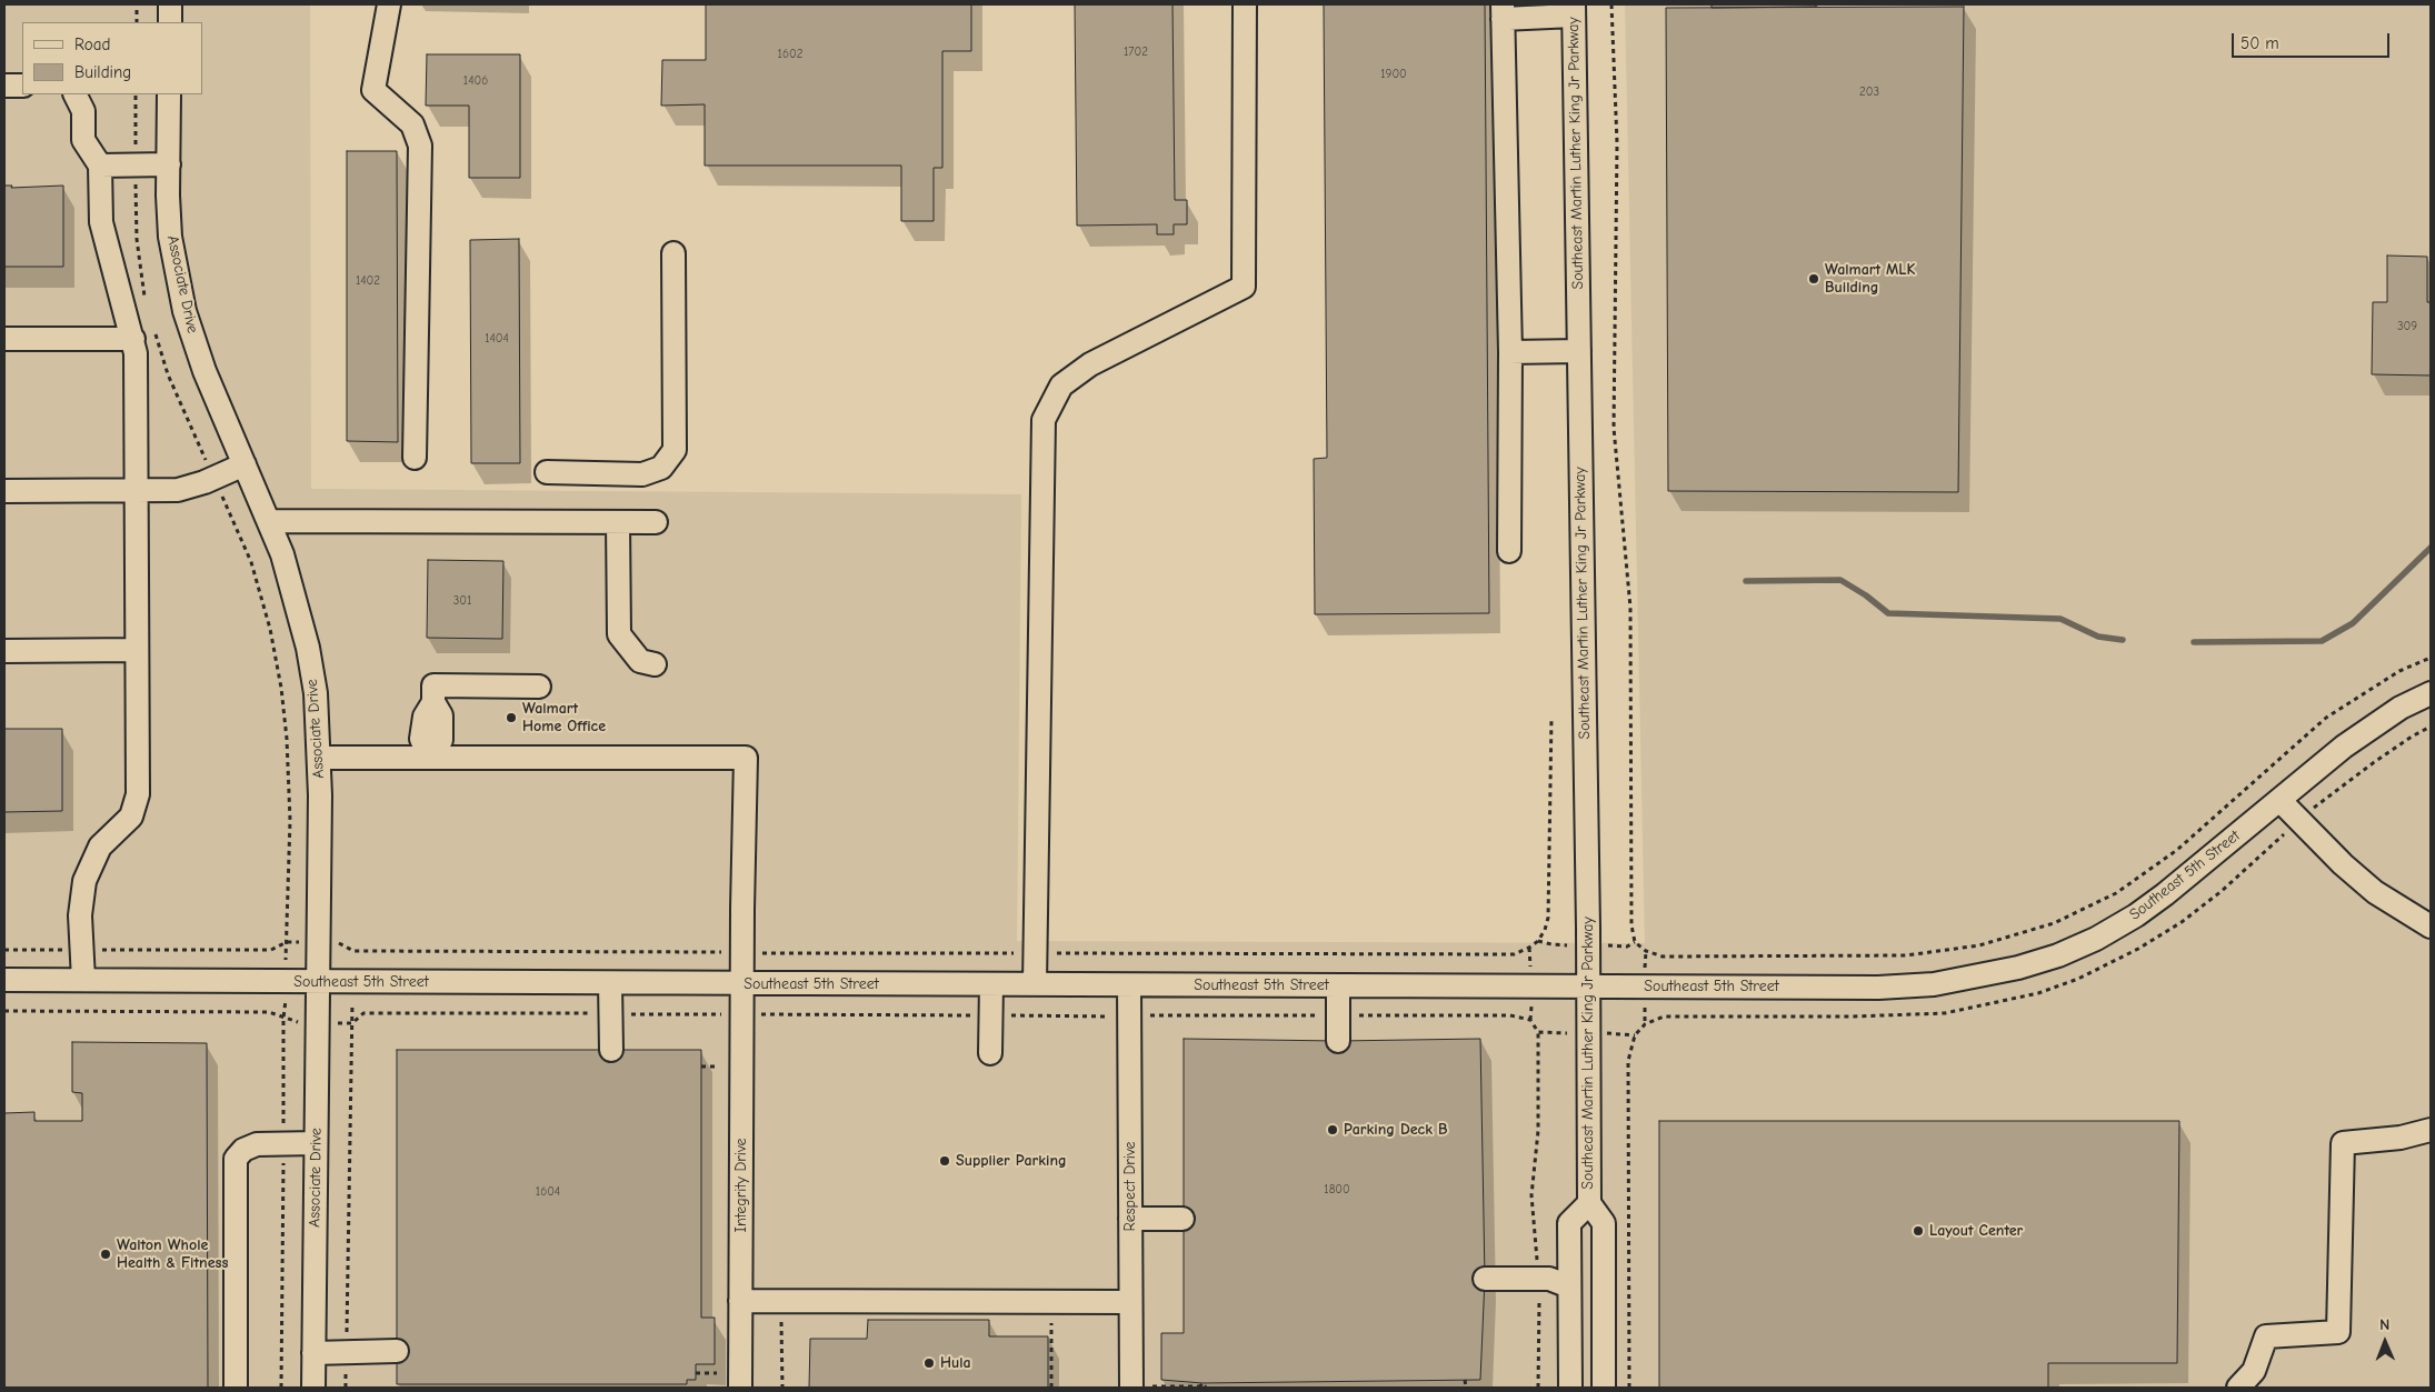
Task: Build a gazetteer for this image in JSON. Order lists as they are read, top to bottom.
{
  "streets": {
    "street": [
      "Southeast Martin Luther King Jr Parkway",
      "Associate Drive",
      "Southeast 5th Street",
      "Integrity Drive",
      "Respect Drive"
    ]
  },
  "crossings": [
    ["Southeast Martin Luther King Jr Parkway", "Southeast 5th Street"],
    ["Associate Drive", "Southeast 5th Street"],
    ["Southeast 5th Street", "Integrity Drive"],
    ["Southeast 5th Street", "Respect Drive"]
  ],
  "places": [
    "Walmart MLK Building",
    "Walmart Home Office",
    "Parking Deck B",
    "Supplier Parking",
    "Layout Center",
    "Walton Whole Health & Fitness",
    "Hula"
  ],
  "house_numbers": [
    "1702",
    "1602",
    "1900",
    "1406",
    "203",
    "1402",
    "309",
    "1404",
    "301",
    "1800",
    "1604"
  ],
  "legend": ["Road", "Building"],
  "scale_bar": "50 m",
  "north": "top"
}
